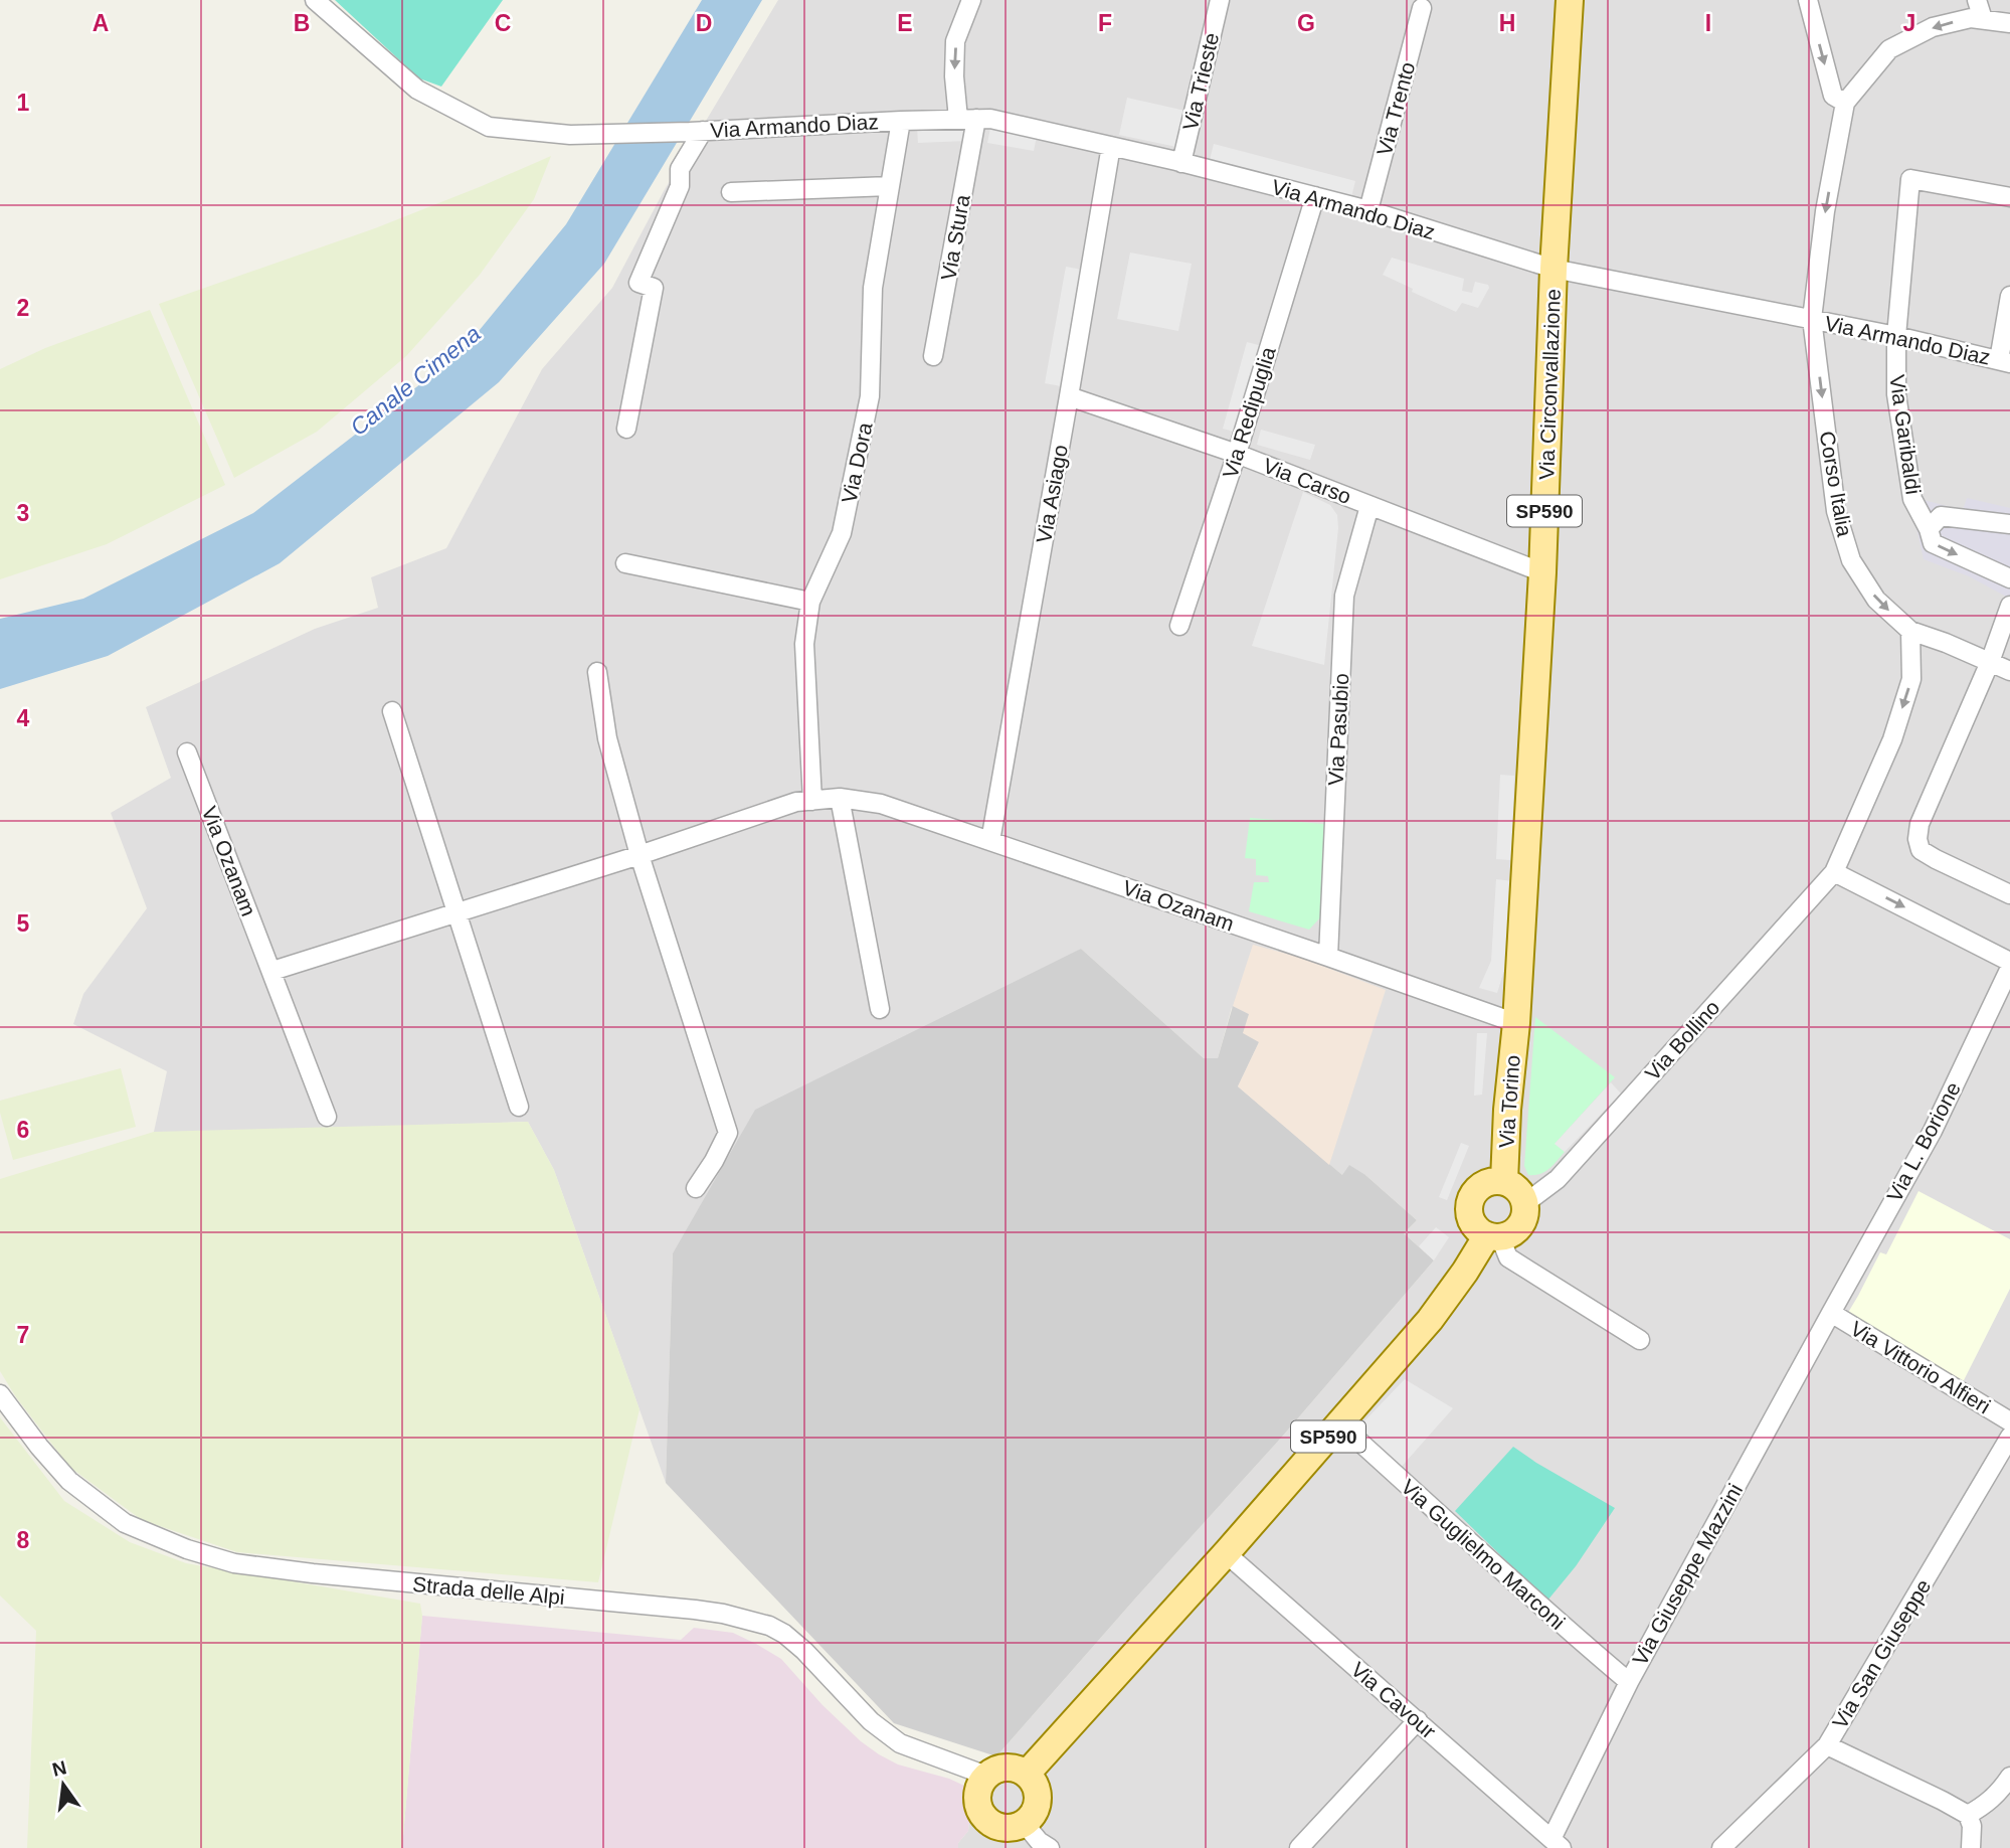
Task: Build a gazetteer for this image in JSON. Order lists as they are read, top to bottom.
{
  "streets": {
    "main road": ["Via Circonvallazione", "SP590", "Via Torino"],
    "street": [
      "Via Trieste",
      "Via Trento",
      "Via Armando Diaz",
      "Via Stura",
      "Via Redipuglia",
      "Via Garibaldi",
      "Via Dora",
      "Via Carso",
      "Corso Italia",
      "Via Asiago",
      "Via Pasubio",
      "Via Ozanam",
      "Via Bollino",
      "Via L. Borione",
      "Via Vittorio Alfieri",
      "Via Guglielmo Marconi",
      "Via Giuseppe Mazzini",
      "Strada delle Alpi",
      "Via San Giuseppe",
      "Via Cavour"
    ]
  },
  "crossings": [
    ["Via Trieste", "Via Armando Diaz"],
    ["Via Trento", "Via Armando Diaz"],
    ["Via Armando Diaz", "Via Stura"],
    ["Via Armando Diaz", "Via Circonvallazione"],
    ["Via Armando Diaz", "Via Redipuglia"],
    ["Via Armando Diaz", "Via Garibaldi"],
    ["Via Armando Diaz", "Via Dora"],
    ["Via Armando Diaz", "Corso Italia"],
    ["Via Armando Diaz", "Via Asiago"],
    ["Via Circonvallazione", "Via Carso"],
    ["Via Circonvallazione", "Via Ozanam"],
    ["Via Circonvallazione", "Via Torino"],
    ["Via Redipuglia", "Via Carso"],
    ["Via Dora", "Via Ozanam"],
    ["Via Carso", "Via Asiago"],
    ["Via Carso", "Via Pasubio"],
    ["Via Asiago", "Via Ozanam"],
    ["SP590", "Via Bollino"],
    ["SP590", "Via Torino"],
    ["SP590", "Via Guglielmo Marconi"],
    ["SP590", "Strada delle Alpi"],
    ["SP590", "Via Cavour"],
    ["Via Pasubio", "Via Ozanam"],
    ["Via Ozanam", "Via Torino"],
    ["Via Bollino", "Via Torino"],
    ["Via L. Borione", "Via Vittorio Alfieri"],
    ["Via L. Borione", "Via Giuseppe Mazzini"],
    ["Via Vittorio Alfieri", "Via Giuseppe Mazzini"],
    ["Via Guglielmo Marconi", "Via Giuseppe Mazzini"],
    ["Via Giuseppe Mazzini", "Via Cavour"]
  ],
  "one_way": ["Corso Italia"],
  "water": ["Canale Cimena"],
  "north": "top",
  "grid": {
    "columns": [
      "A",
      "B",
      "C",
      "D",
      "E",
      "F",
      "G",
      "H",
      "I",
      "J"
    ],
    "rows": [
      "1",
      "2",
      "3",
      "4",
      "5",
      "6",
      "7",
      "8"
    ]
  }
}
